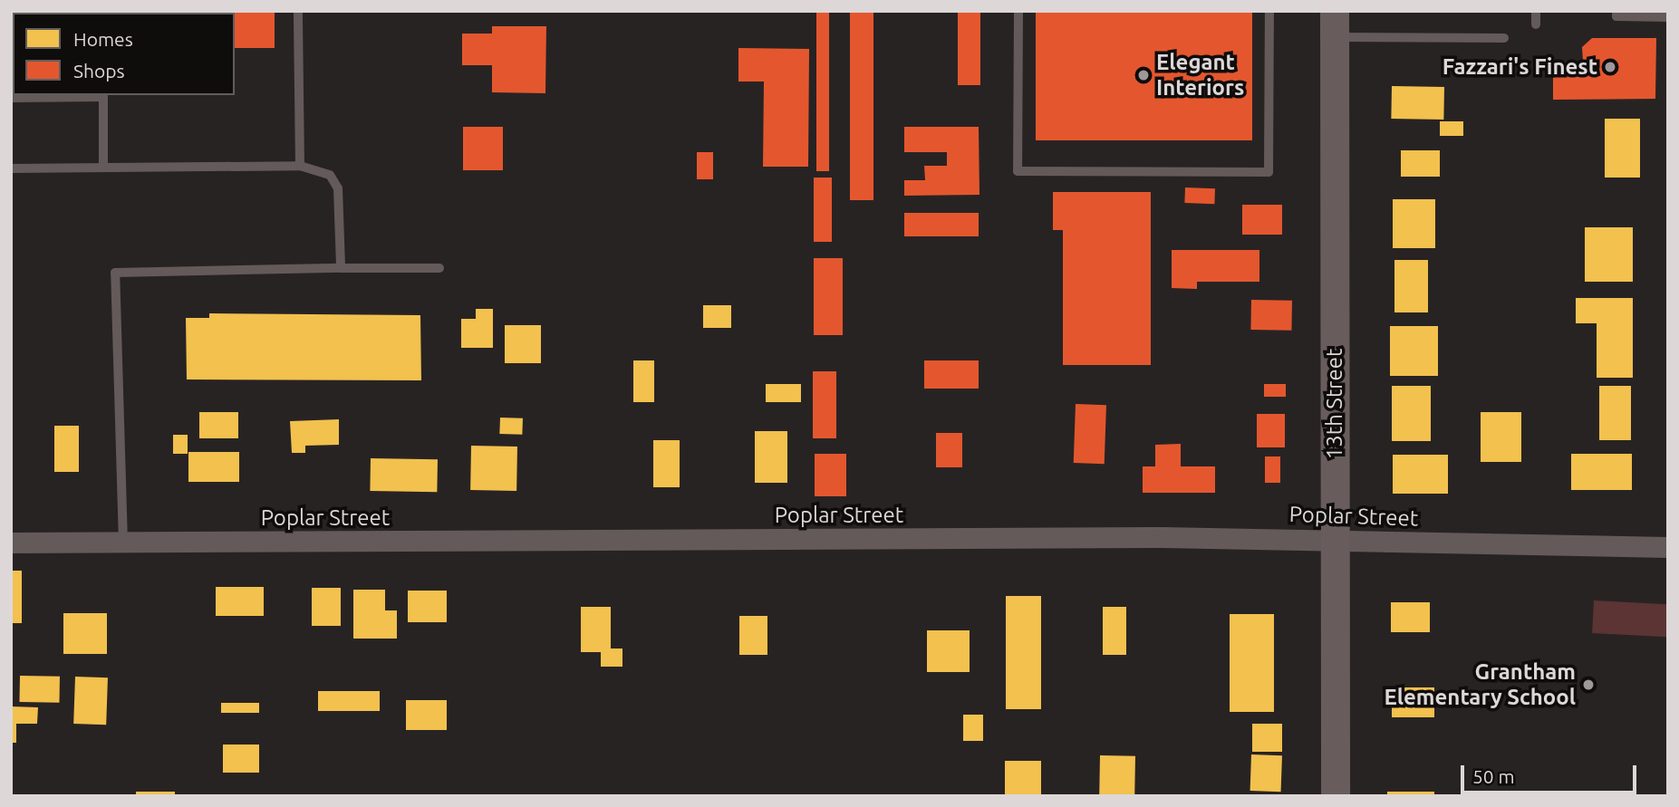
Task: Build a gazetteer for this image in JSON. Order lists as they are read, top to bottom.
{
  "streets": {
    "main road": ["13th Street"],
    "street": ["Poplar Street"]
  },
  "crossings": [
    ["13th Street", "Poplar Street"]
  ],
  "places": ["Fazzari's Finest", "Elegant Interiors", "Grantham Elementary School"],
  "legend": ["Homes", "Shops"],
  "scale_bar": "50 m"
}
